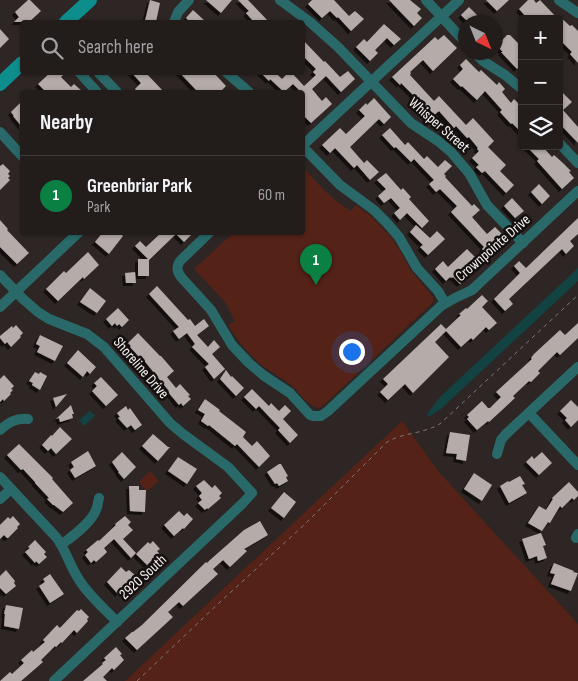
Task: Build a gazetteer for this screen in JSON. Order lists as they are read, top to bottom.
{
  "streets": {
    "street": [
      "Whisper Street",
      "Crownpointe Drive",
      "Shoreline Drive",
      "2920 South"
    ]
  },
  "crossings": [
    ["Whisper Street", "Crownpointe Drive"],
    ["Shoreline Drive", "2920 South"]
  ],
  "north": "bottom right",
  "page": {
    "map_buttons": ["+", "−"],
    "search": "Search here",
    "heading": "Nearby",
    "list": [
      {
        "mark": "1",
        "name": "Greenbriar Park",
        "note": "Park",
        "value": "60 m"
      }
    ],
    "pins": "1"
  }
}
